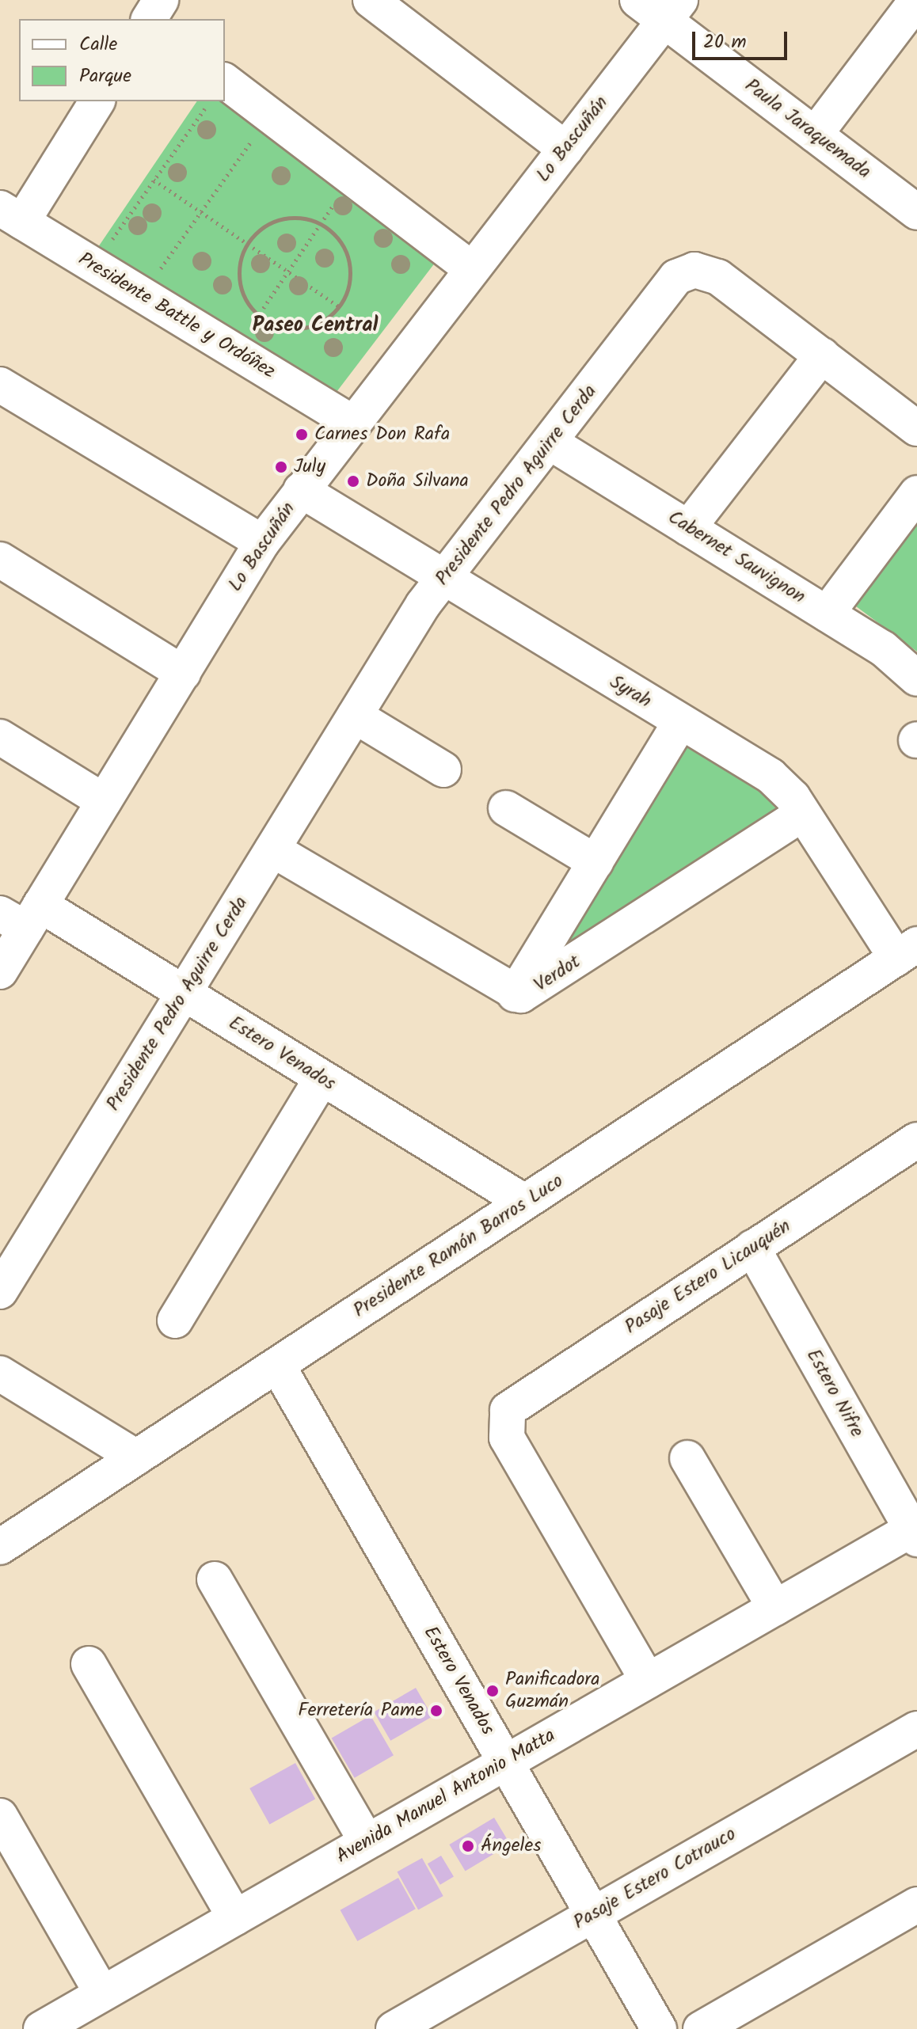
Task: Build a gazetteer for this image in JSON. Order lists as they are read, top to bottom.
{
  "streets": {
    "street": [
      "Paula Jaraquemada",
      "Lo Bascuñán",
      "Presidente Battle y Ordóñez",
      "Presidente Pedro Aguirre Cerda",
      "Cabernet Sauvignon",
      "Syrah",
      "Verdot",
      "Estero Venados",
      "Presidente Ramón Barros Luco",
      "Pasaje Estero Licauquén",
      "Estero Nifre",
      "Avenida Manuel Antonio Matta",
      "Pasaje Estero Cotrauco"
    ]
  },
  "crossings": [
    ["Paula Jaraquemada", "Lo Bascuñán"],
    ["Lo Bascuñán", "Presidente Battle y Ordóñez"],
    ["Lo Bascuñán", "Syrah"],
    ["Lo Bascuñán", "Estero Venados"],
    ["Presidente Pedro Aguirre Cerda", "Cabernet Sauvignon"],
    ["Presidente Pedro Aguirre Cerda", "Syrah"],
    ["Presidente Pedro Aguirre Cerda", "Verdot"],
    ["Presidente Pedro Aguirre Cerda", "Estero Venados"],
    ["Syrah", "Verdot"],
    ["Syrah", "Presidente Ramón Barros Luco"],
    ["Estero Venados", "Presidente Ramón Barros Luco"],
    ["Estero Venados", "Avenida Manuel Antonio Matta"],
    ["Estero Venados", "Pasaje Estero Cotrauco"],
    ["Pasaje Estero Licauquén", "Estero Nifre"],
    ["Pasaje Estero Licauquén", "Avenida Manuel Antonio Matta"],
    ["Estero Nifre", "Avenida Manuel Antonio Matta"]
  ],
  "districts": ["Paseo Central"],
  "places": [
    "Carnes Don Rafa",
    "July",
    "Doña Silvana",
    "Panificadora Guzmán",
    "Ferretería Pame",
    "Ángeles"
  ],
  "legend": ["Calle", "Parque"],
  "scale_bar": "20 m"
}
